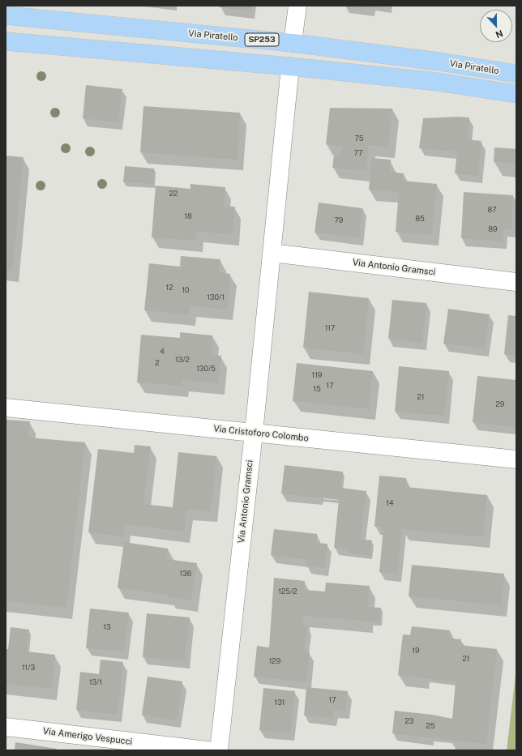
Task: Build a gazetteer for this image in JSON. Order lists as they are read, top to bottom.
{
  "streets": {
    "main road": ["Via Piratello", "SP253"],
    "street": ["Via Antonio Gramsci", "Via Cristoforo Colombo", "Via Amerigo Vespucci"]
  },
  "crossings": [
    ["Via Antonio Gramsci", "Via Cristoforo Colombo"]
  ],
  "house_numbers": [
    "75",
    "77",
    "22",
    "87",
    "18",
    "85",
    "79",
    "89",
    "12",
    "10",
    "130/1",
    "117",
    "4",
    "13/2",
    "2",
    "130/5",
    "119",
    "17",
    "15",
    "21",
    "29",
    "14",
    "136",
    "125/2",
    "13",
    "19",
    "21",
    "129",
    "11/3",
    "13/1",
    "17",
    "131",
    "23",
    "25"
  ],
  "north": "bottom"
}
